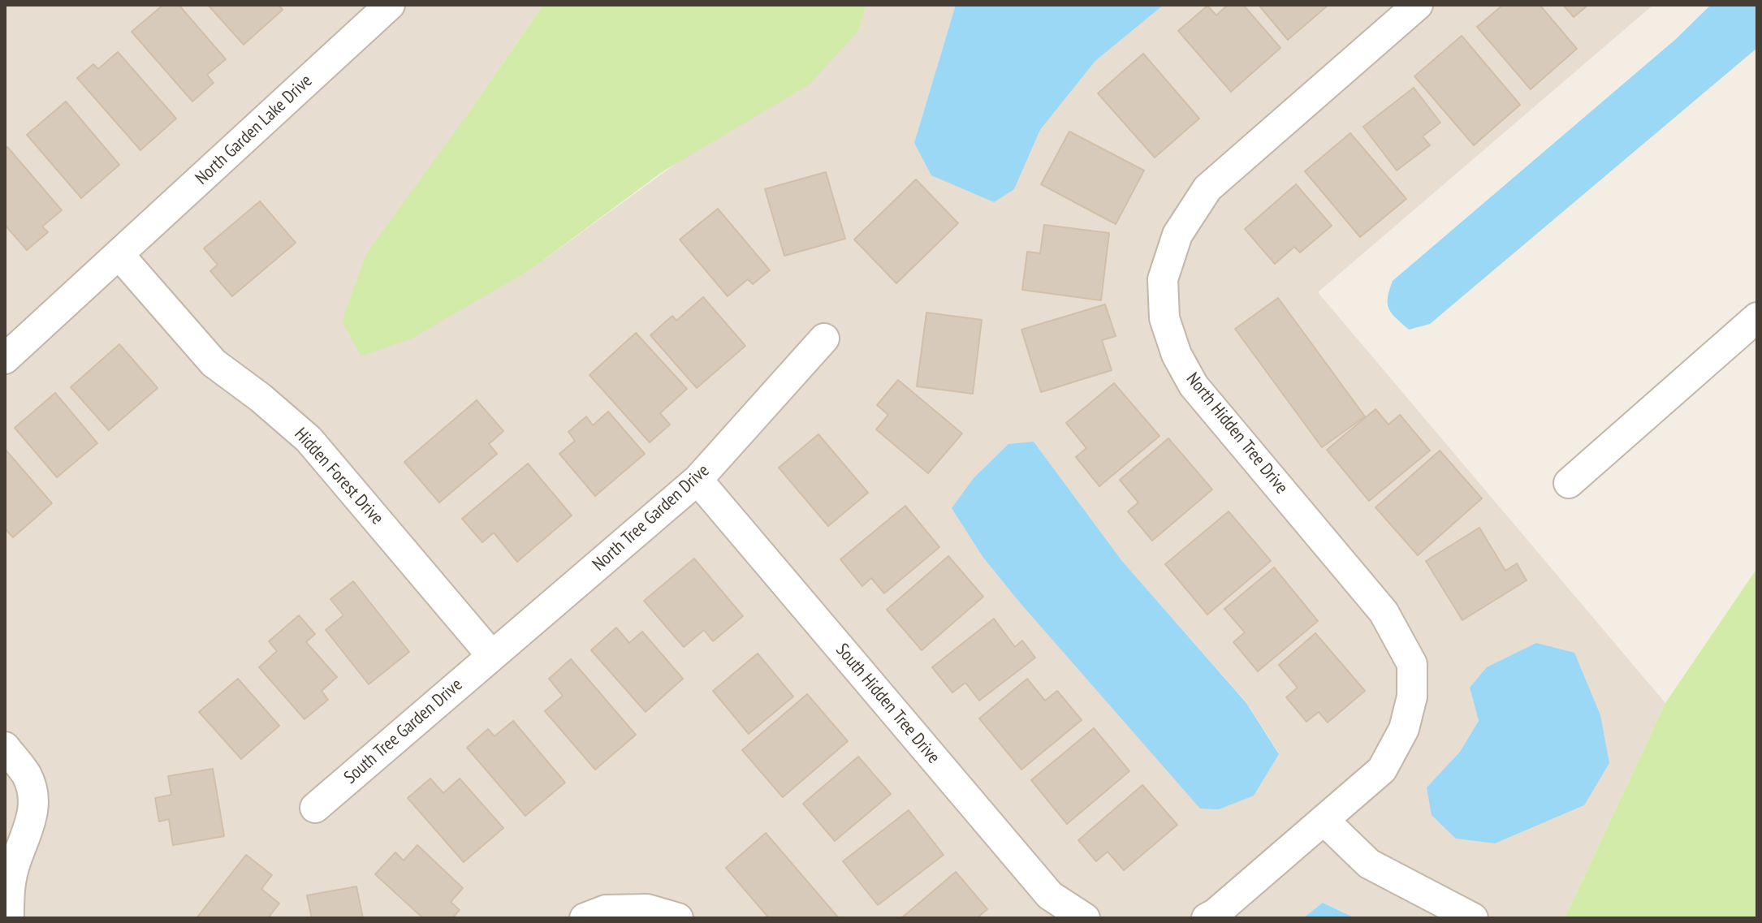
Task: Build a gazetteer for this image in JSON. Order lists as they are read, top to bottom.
{
  "streets": {
    "street": [
      "North Garden Lake Drive",
      "North Hidden Tree Drive",
      "Hidden Forest Drive",
      "North Tree Garden Drive",
      "South Hidden Tree Drive",
      "South Tree Garden Drive"
    ]
  },
  "crossings": [
    ["North Garden Lake Drive", "Hidden Forest Drive"],
    ["Hidden Forest Drive", "North Tree Garden Drive"],
    ["Hidden Forest Drive", "South Tree Garden Drive"],
    ["North Tree Garden Drive", "South Hidden Tree Drive"],
    ["North Tree Garden Drive", "South Tree Garden Drive"]
  ]
}
